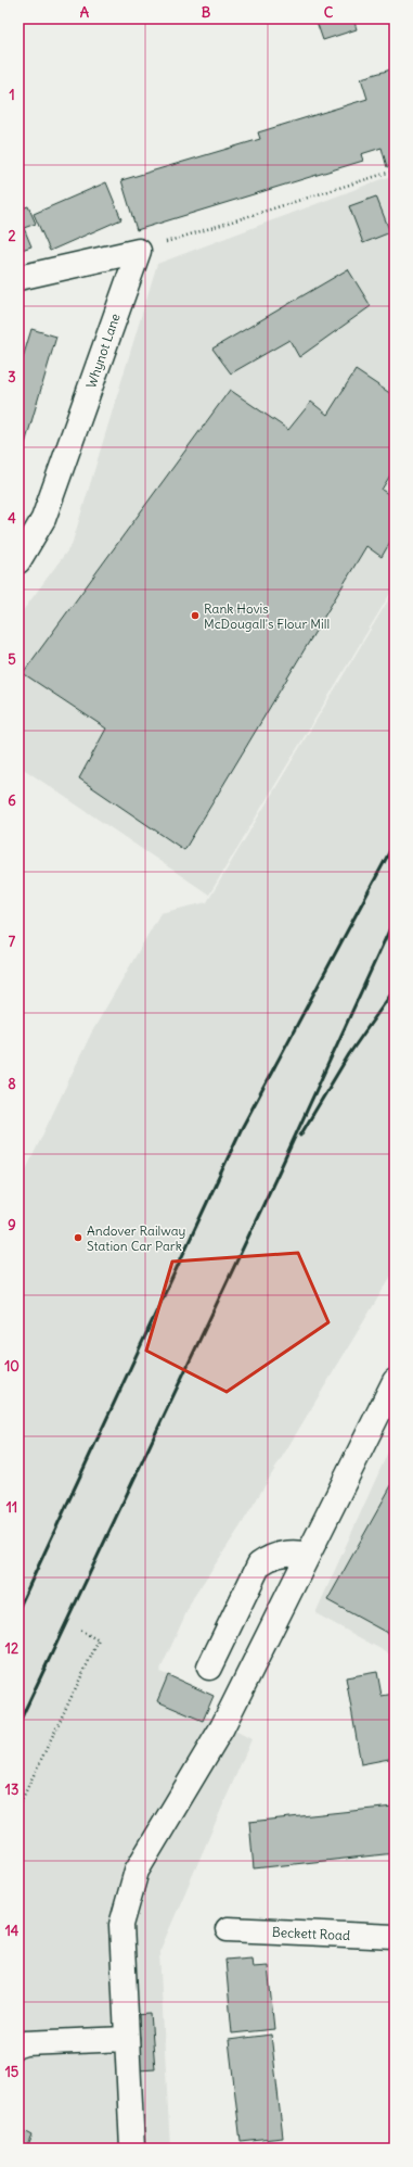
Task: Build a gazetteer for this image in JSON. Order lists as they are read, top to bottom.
{
  "streets": {
    "street": ["Whynot Lane", "Beckett Road"]
  },
  "places": ["Rank Hovis McDougall's Flour Mill", "Andover Railway Station Car Park"],
  "grid": {
    "columns": ["A", "B", "C"],
    "rows": [
      "1",
      "2",
      "3",
      "4",
      "5",
      "6",
      "7",
      "8",
      "9",
      "10",
      "11",
      "12",
      "13",
      "14",
      "15"
    ]
  }
}
